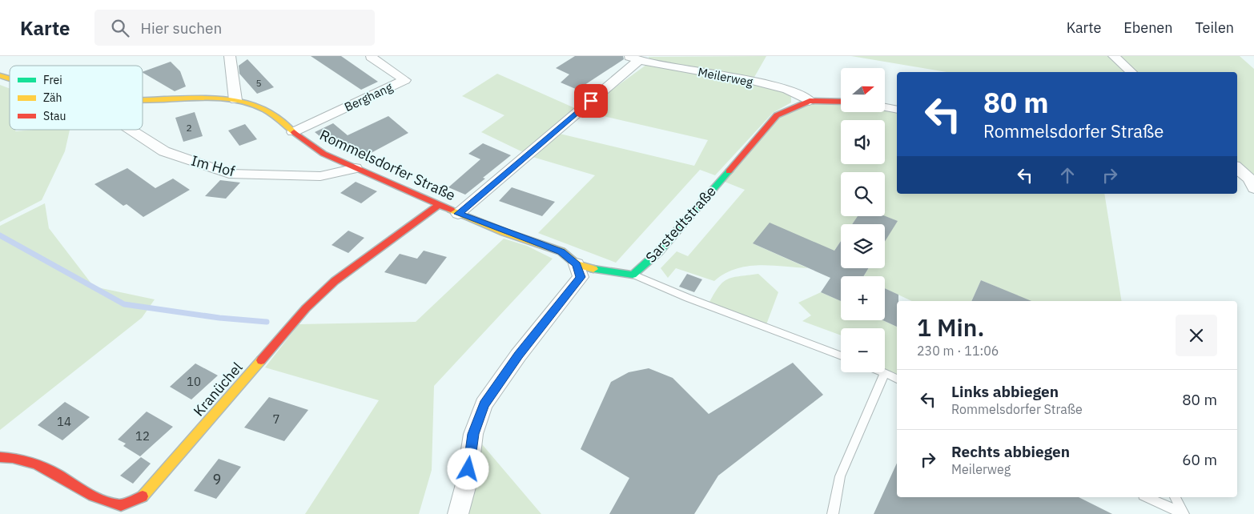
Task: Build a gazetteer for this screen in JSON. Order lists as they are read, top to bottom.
{
  "streets": {
    "street": [
      "Meilerweg",
      "Berghang",
      "Rommelsdorfer Straße",
      "Im Hof",
      "Sarstedtstraße",
      "Kranüchel"
    ]
  },
  "crossings": [
    ["Meilerweg", "Rommelsdorfer Straße"],
    ["Meilerweg", "Sarstedtstraße"],
    ["Berghang", "Rommelsdorfer Straße"],
    ["Rommelsdorfer Straße", "Im Hof"],
    ["Rommelsdorfer Straße", "Kranüchel"]
  ],
  "house_numbers": [
    "5",
    "2",
    "10",
    "7",
    "14",
    "12",
    "9"
  ],
  "legend": ["Frei", "Zäh", "Stau"],
  "north": "right",
  "page": {
    "header": "Karte",
    "search": "Hier suchen",
    "nav": ["Karte", "Ebenen", "Teilen"],
    "map_buttons": ["+", "−"],
    "turn": ["80 m", "Rommelsdorfer Straße"],
    "heading": ["1 Min.", "230 m · 11:06"],
    "list": [
      {
        "name": "Links abbiegen",
        "note": "Rommelsdorfer Straße",
        "value": "80 m"
      },
      {
        "name": "Rechts abbiegen",
        "note": "Meilerweg",
        "value": "60 m"
      }
    ]
  }
}
